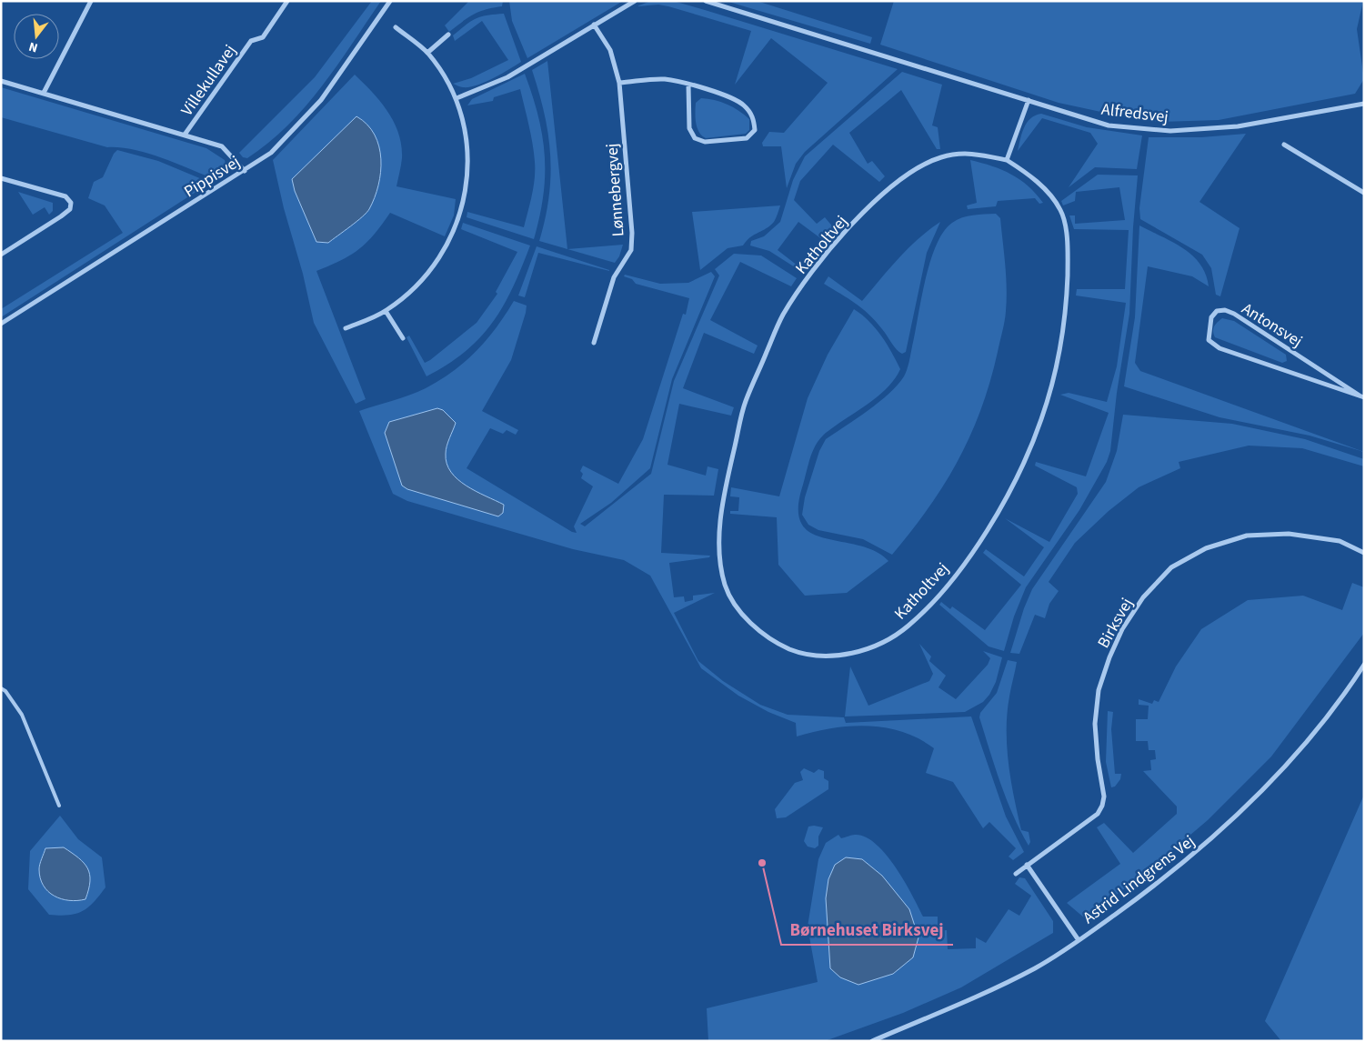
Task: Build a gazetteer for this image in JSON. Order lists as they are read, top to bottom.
{
  "streets": {
    "street": [
      "Villekullavej",
      "Alfredsvej",
      "Pippisvej",
      "Lønnebergvej",
      "Katholtvej",
      "Antonsvej",
      "Birksvej",
      "Astrid Lindgrens Vej"
    ]
  },
  "crossings": [
    ["Villekullavej", "Pippisvej"]
  ],
  "places": ["Børnehuset Birksvej"],
  "north": "bottom"
}
